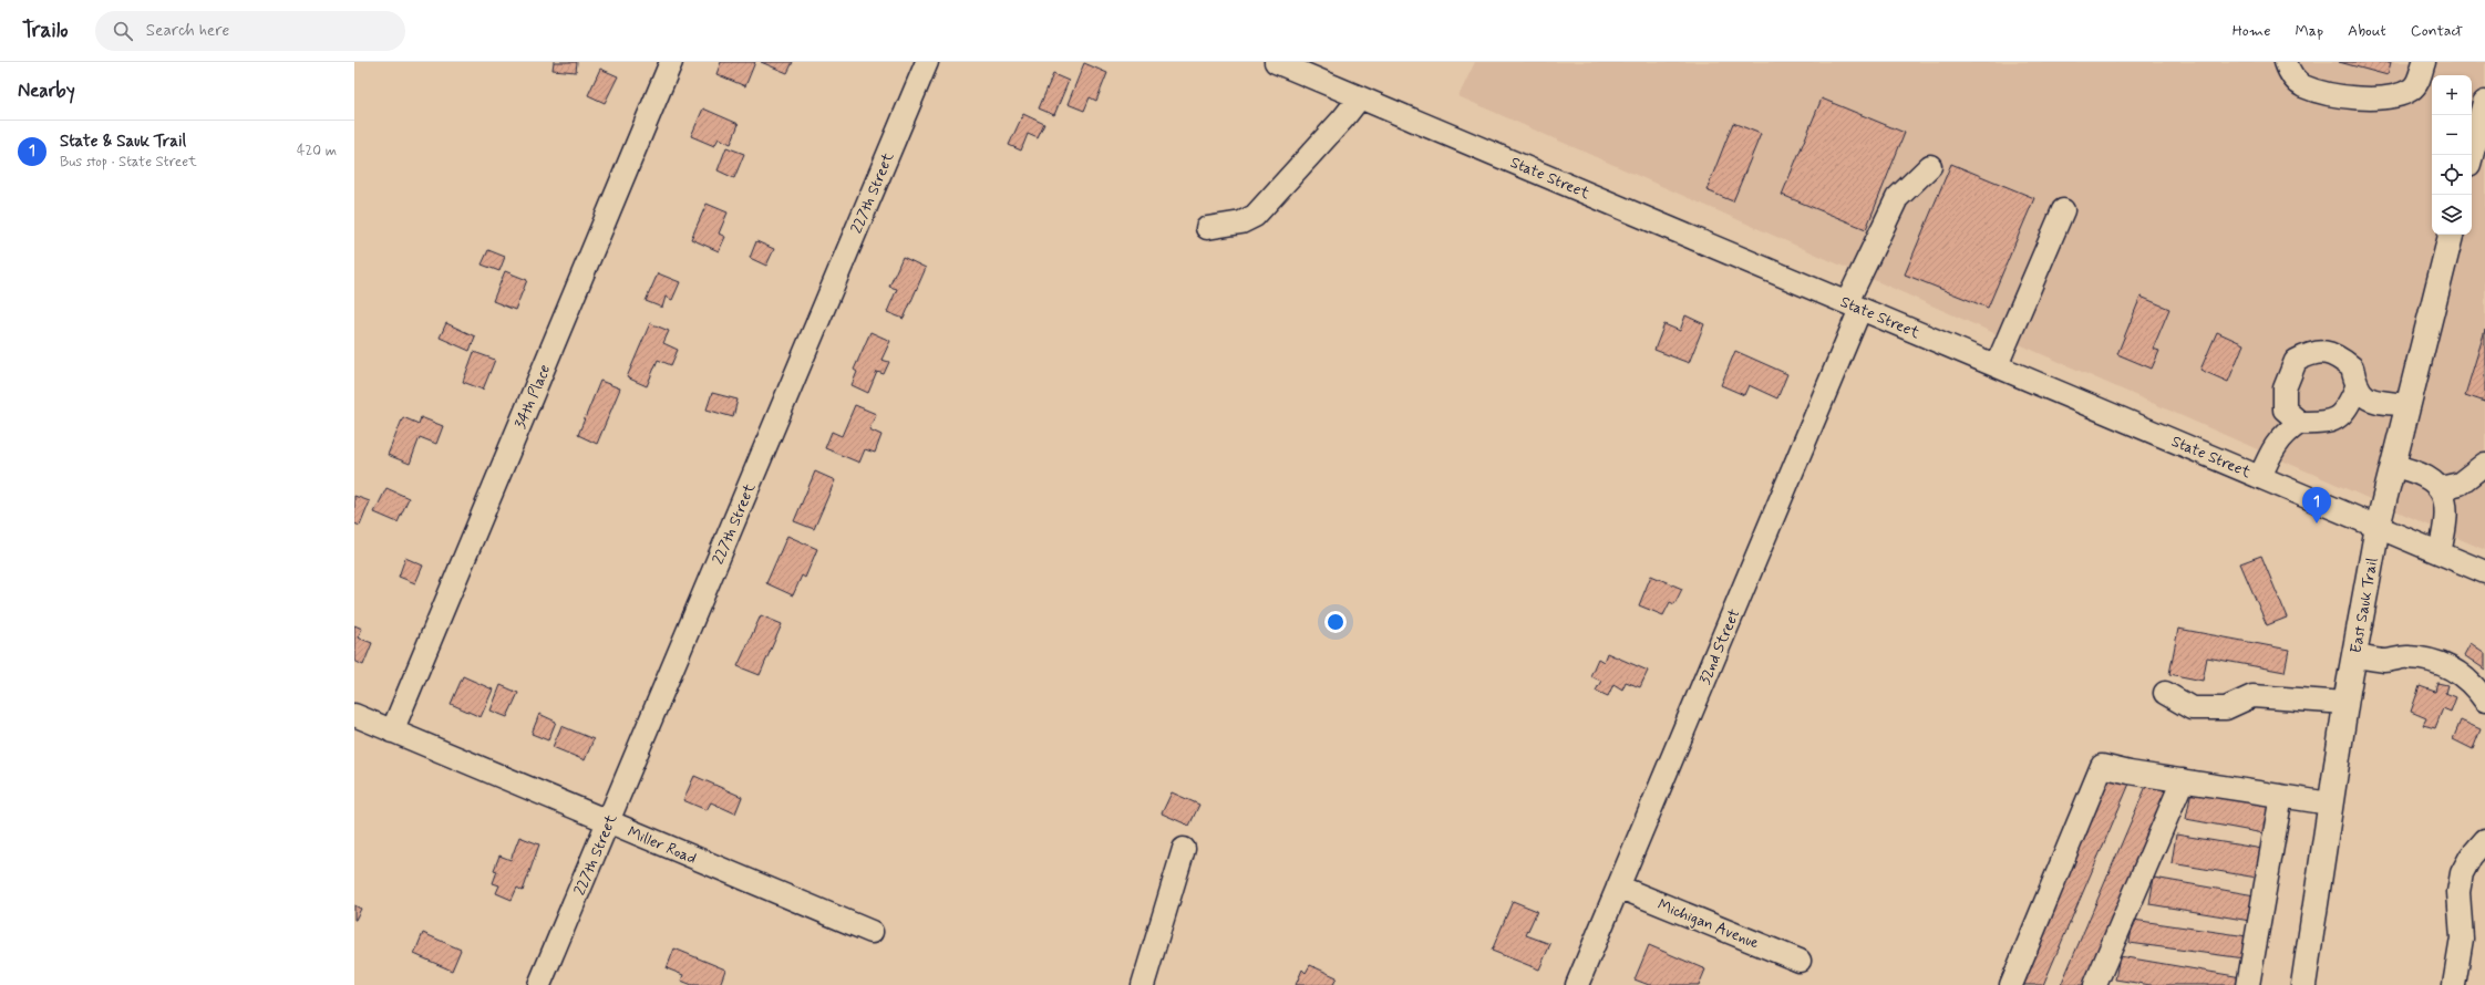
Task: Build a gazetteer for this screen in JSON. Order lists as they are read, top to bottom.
{
  "streets": {
    "main road": ["East Sauk Trail"],
    "street": [
      "State Street",
      "227th Street",
      "34th Place",
      "32nd Street",
      "Miller Road",
      "Michigan Avenue"
    ]
  },
  "crossings": [
    ["State Street", "East Sauk Trail"],
    ["State Street", "32nd Street"],
    ["227th Street", "Miller Road"],
    ["34th Place", "Miller Road"],
    ["32nd Street", "Michigan Avenue"]
  ],
  "page": {
    "header": "Trailo",
    "search": "Search here",
    "nav": [
      "Home",
      "Map",
      "About",
      "Contact"
    ],
    "heading": "Nearby",
    "map_buttons": ["+", "−"],
    "list": [
      {
        "mark": "1",
        "name": "State & Sauk Trail",
        "note": "Bus stop · State Street",
        "value": "420 m"
      }
    ],
    "pins": "1"
  }
}
